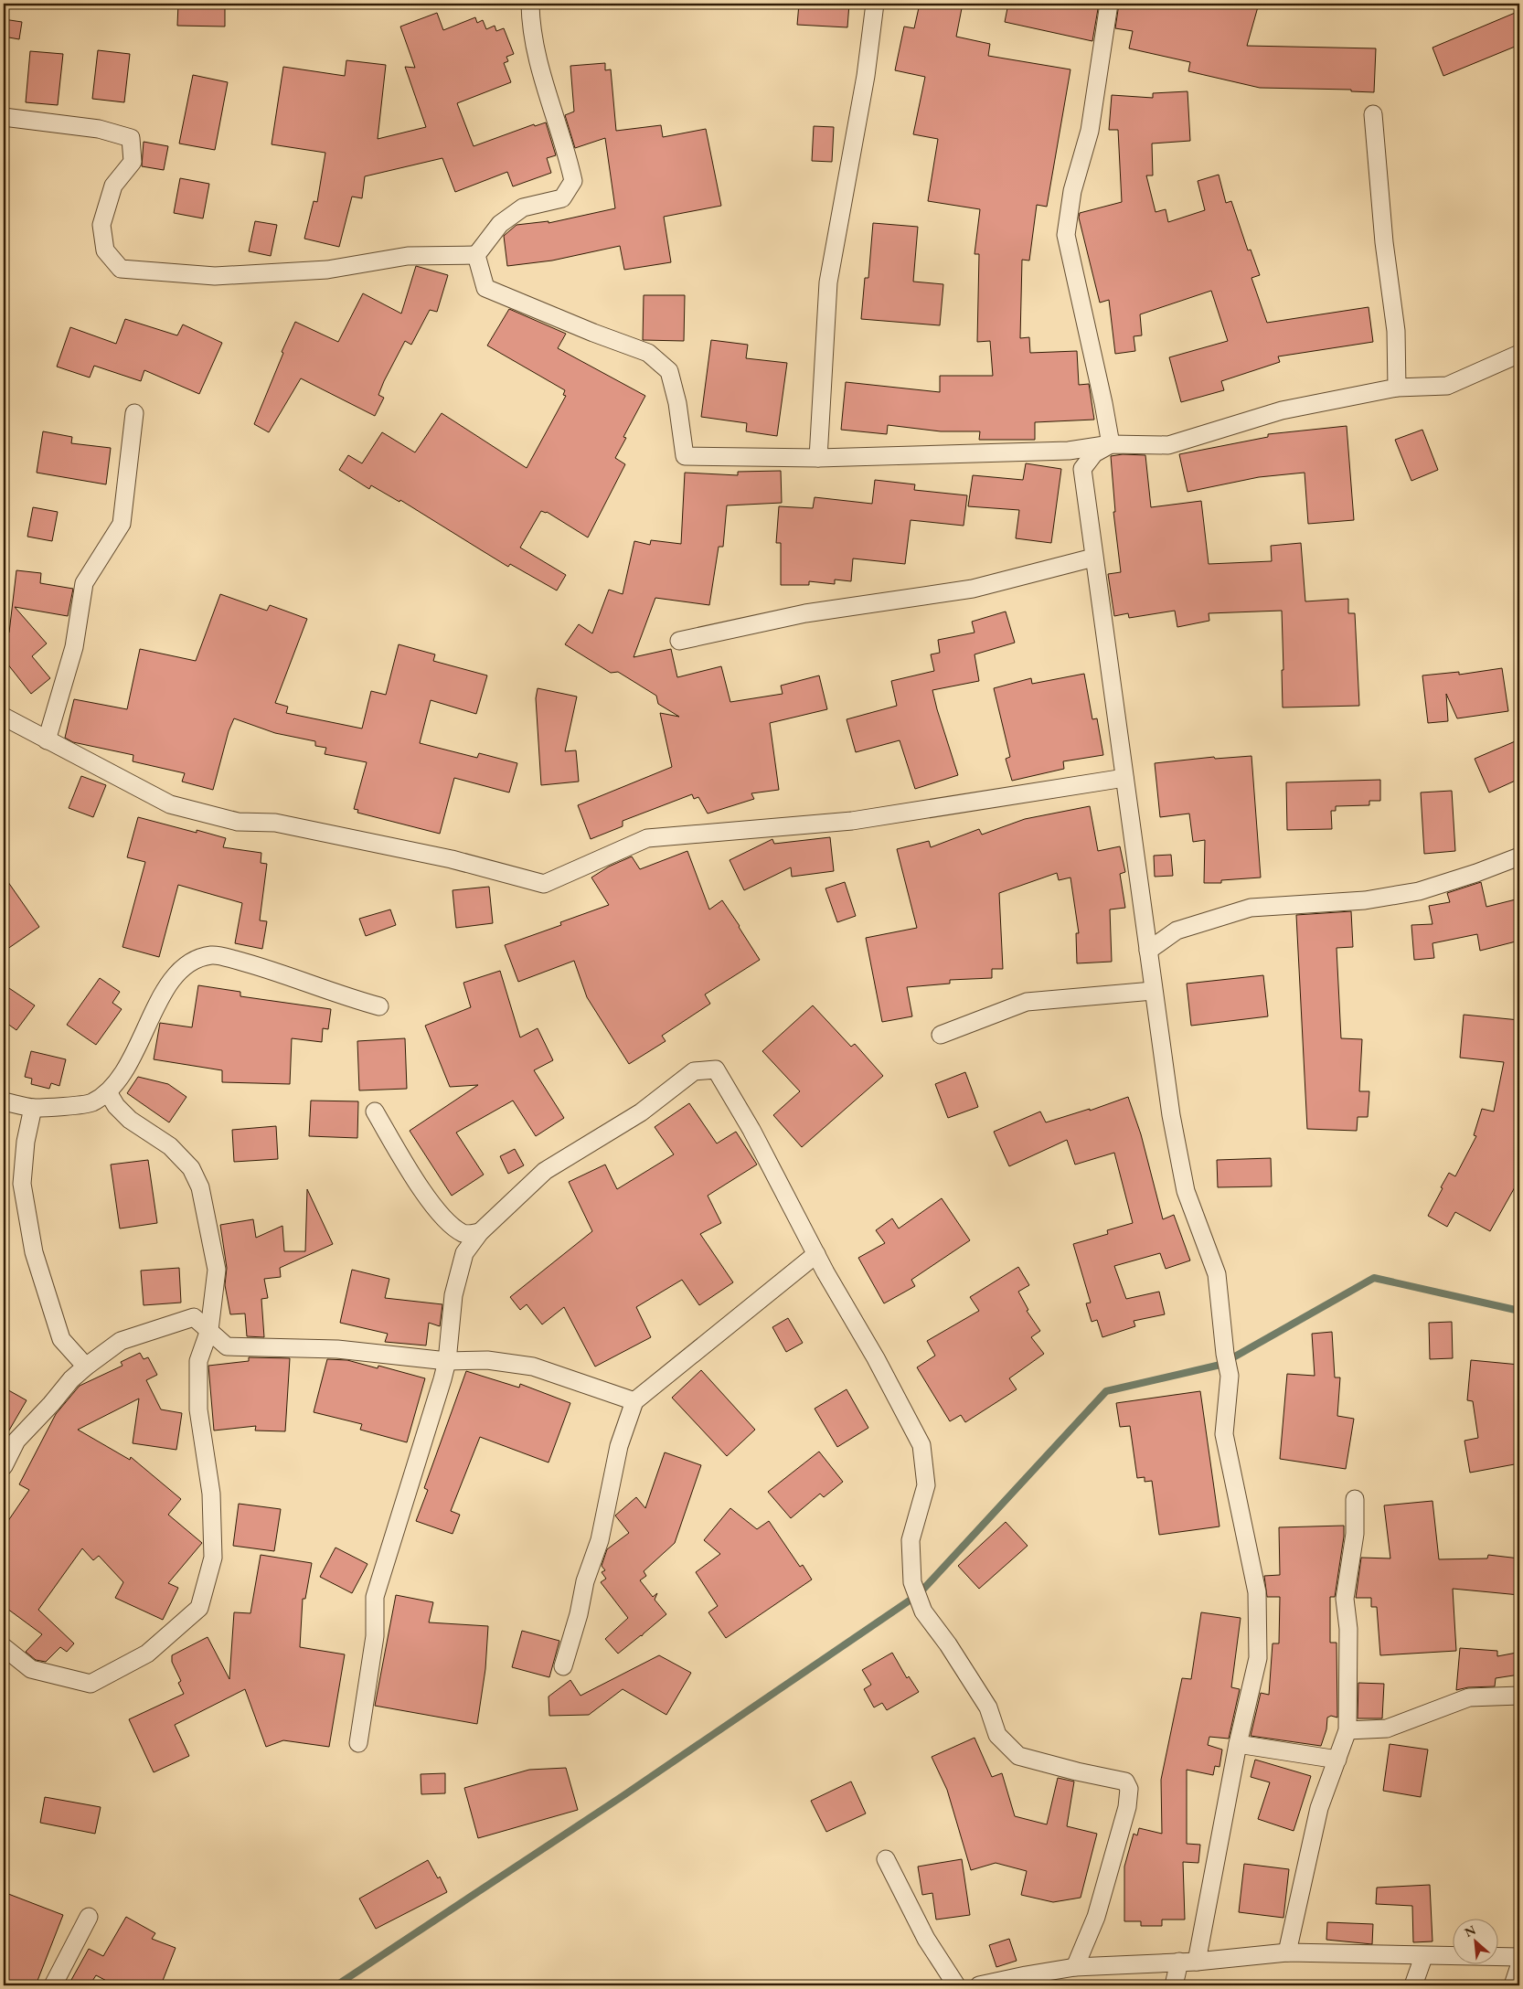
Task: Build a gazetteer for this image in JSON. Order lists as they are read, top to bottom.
{
  "north": "top left"
}
